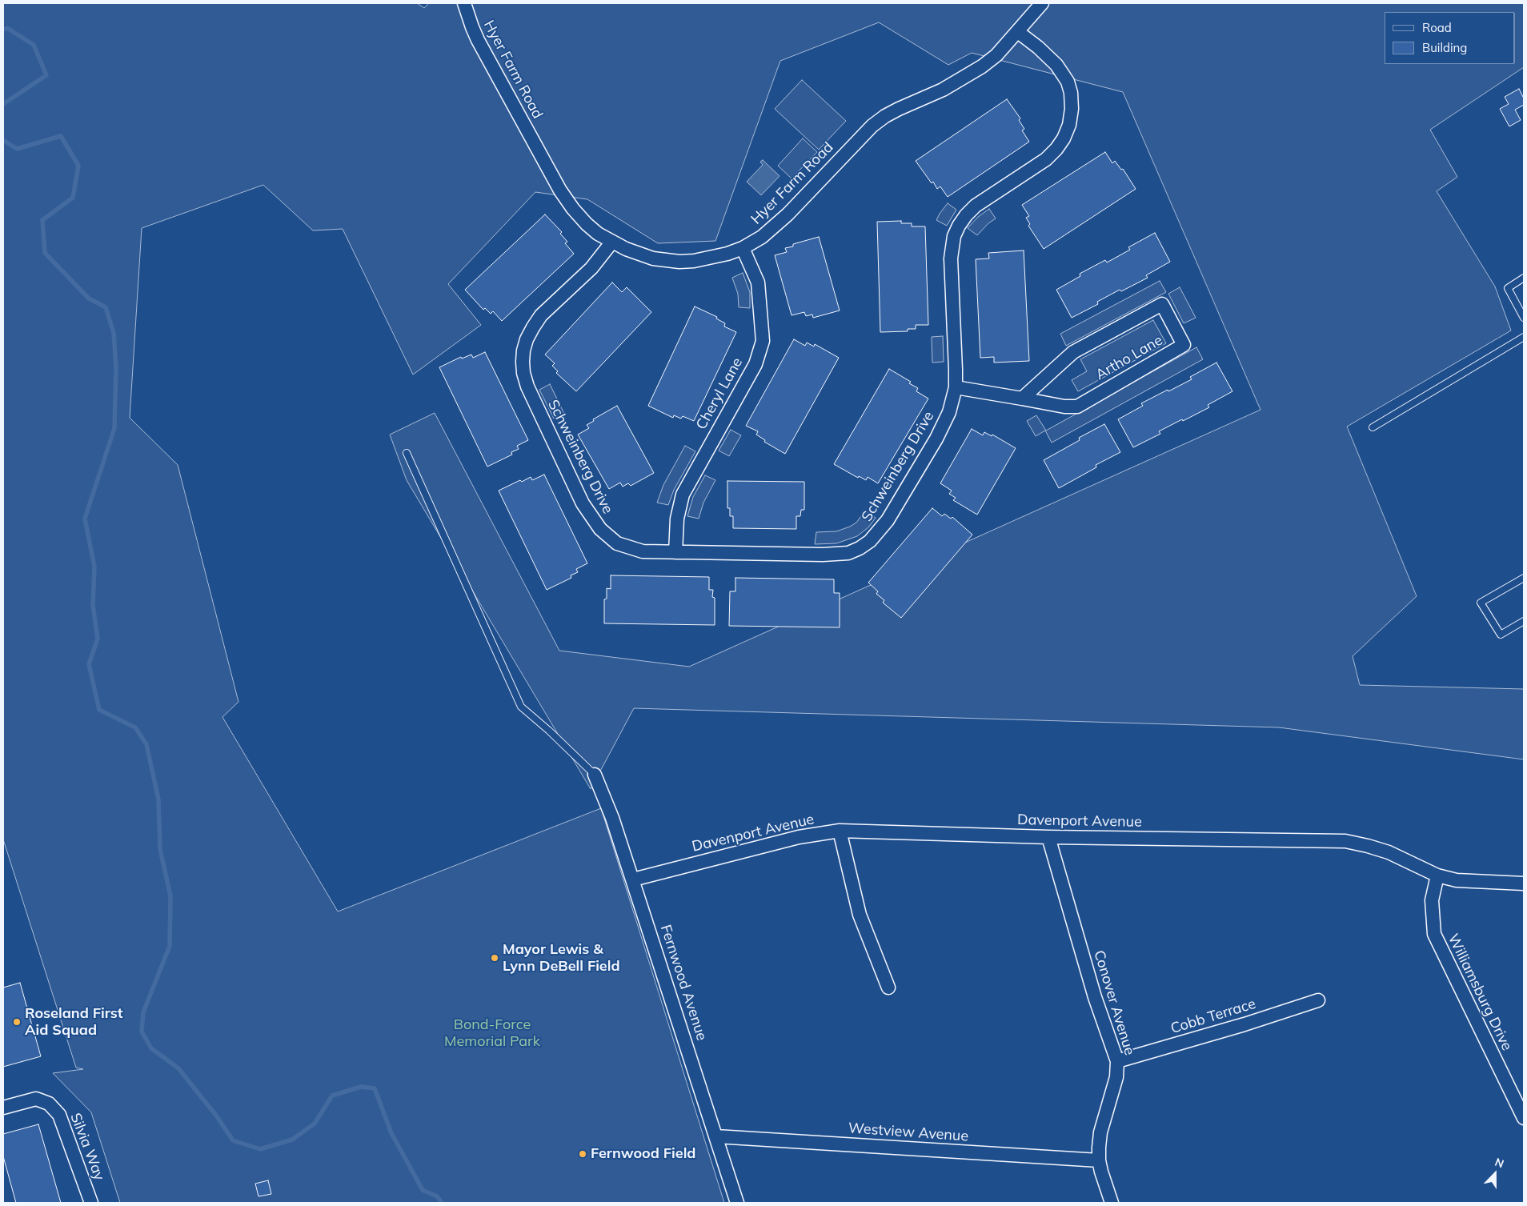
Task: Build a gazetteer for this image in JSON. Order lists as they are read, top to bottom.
{
  "streets": {
    "street": [
      "Hyer Farm Road",
      "Artho Lane",
      "Cheryl Lane",
      "Schweinberg Drive",
      "Davenport Avenue",
      "Fernwood Avenue",
      "Williamsburg Drive",
      "Conover Avenue",
      "Cobb Terrace",
      "Westview Avenue",
      "Silvia Way"
    ]
  },
  "crossings": [
    ["Hyer Farm Road", "Cheryl Lane"],
    ["Hyer Farm Road", "Schweinberg Drive"],
    ["Artho Lane", "Schweinberg Drive"],
    ["Cheryl Lane", "Schweinberg Drive"],
    ["Davenport Avenue", "Fernwood Avenue"],
    ["Davenport Avenue", "Williamsburg Drive"],
    ["Davenport Avenue", "Conover Avenue"],
    ["Fernwood Avenue", "Westview Avenue"],
    ["Conover Avenue", "Cobb Terrace"],
    ["Conover Avenue", "Westview Avenue"]
  ],
  "parks": ["Bond-Force Memorial Park"],
  "places": ["Mayor Lewis & Lynn DeBell Field", "Roseland First Aid Squad", "Fernwood Field"],
  "legend": ["Road", "Building"],
  "north": "top"
}
